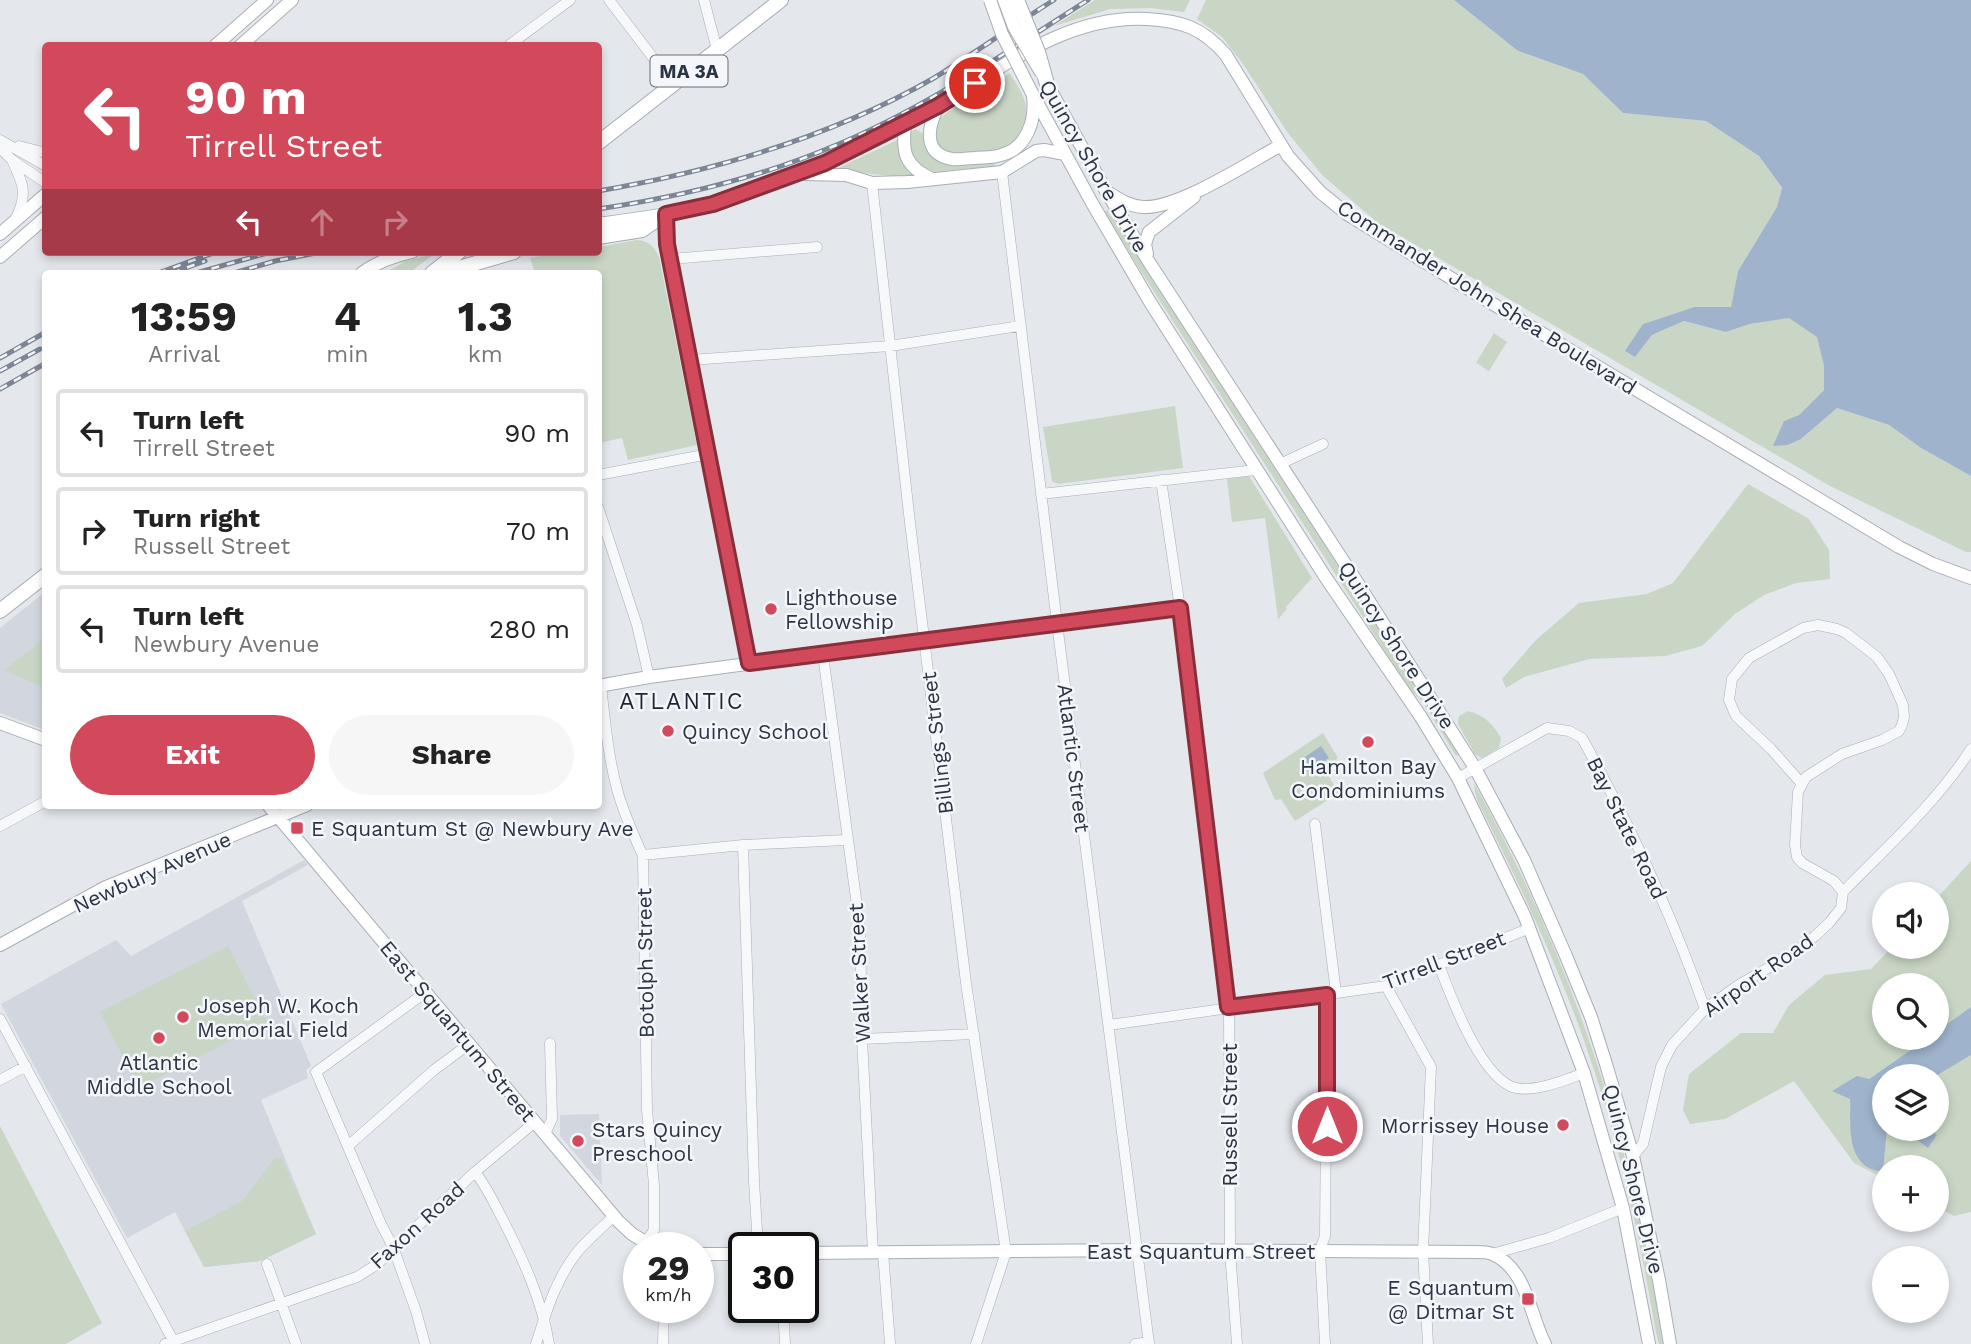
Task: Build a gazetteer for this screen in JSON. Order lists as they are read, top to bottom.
{
  "streets": {
    "main road": [
      "MA 3A",
      "Quincy Shore Drive",
      "Commander John Shea Boulevard",
      "Newbury Avenue",
      "East Squantum Street"
    ],
    "street": [
      "Billings Street",
      "Atlantic Street",
      "Bay State Road",
      "Tirrell Street",
      "Botolph Street",
      "Walker Street",
      "Airport Road",
      "Russell Street",
      "Faxon Road"
    ]
  },
  "crossings": [
    ["Quincy Shore Drive", "Bay State Road"],
    ["Quincy Shore Drive", "Tirrell Street"],
    ["Quincy Shore Drive", "Airport Road"],
    ["Billings Street", "East Squantum Street"],
    ["Atlantic Street", "Tirrell Street"],
    ["Atlantic Street", "East Squantum Street"],
    ["Bay State Road", "Airport Road"],
    ["Newbury Avenue", "East Squantum Street"],
    ["Tirrell Street", "Russell Street"],
    ["Walker Street", "East Squantum Street"],
    ["East Squantum Street", "Russell Street"],
    ["East Squantum Street", "Faxon Road"]
  ],
  "districts": ["ATLANTIC"],
  "places": {
    "other": [
      "Lighthouse Fellowship",
      "Quincy School",
      "Hamilton Bay Condominiums",
      "Joseph W. Koch Memorial Field",
      "Atlantic Middle School",
      "Morrissey House",
      "Stars Quincy Preschool"
    ],
    "transit": ["E Squantum St @ Newbury Ave", "E Squantum @ Ditmar St"]
  },
  "page": {
    "turn": ["90 m", "Tirrell Street"],
    "eta": [
      "13:59",
      "Arrival",
      "4",
      "min",
      "1.3",
      "km"
    ],
    "list": [
      {
        "name": "Turn left",
        "note": "Tirrell Street",
        "value": "90 m"
      },
      {
        "name": "Turn right",
        "note": "Russell Street",
        "value": "70 m"
      },
      {
        "name": "Turn left",
        "note": "Newbury Avenue",
        "value": "280 m"
      }
    ],
    "buttons": ["Exit", "Share"],
    "map_buttons": ["+", "−"],
    "speed": "29 km/h",
    "limit": "30"
  }
}
